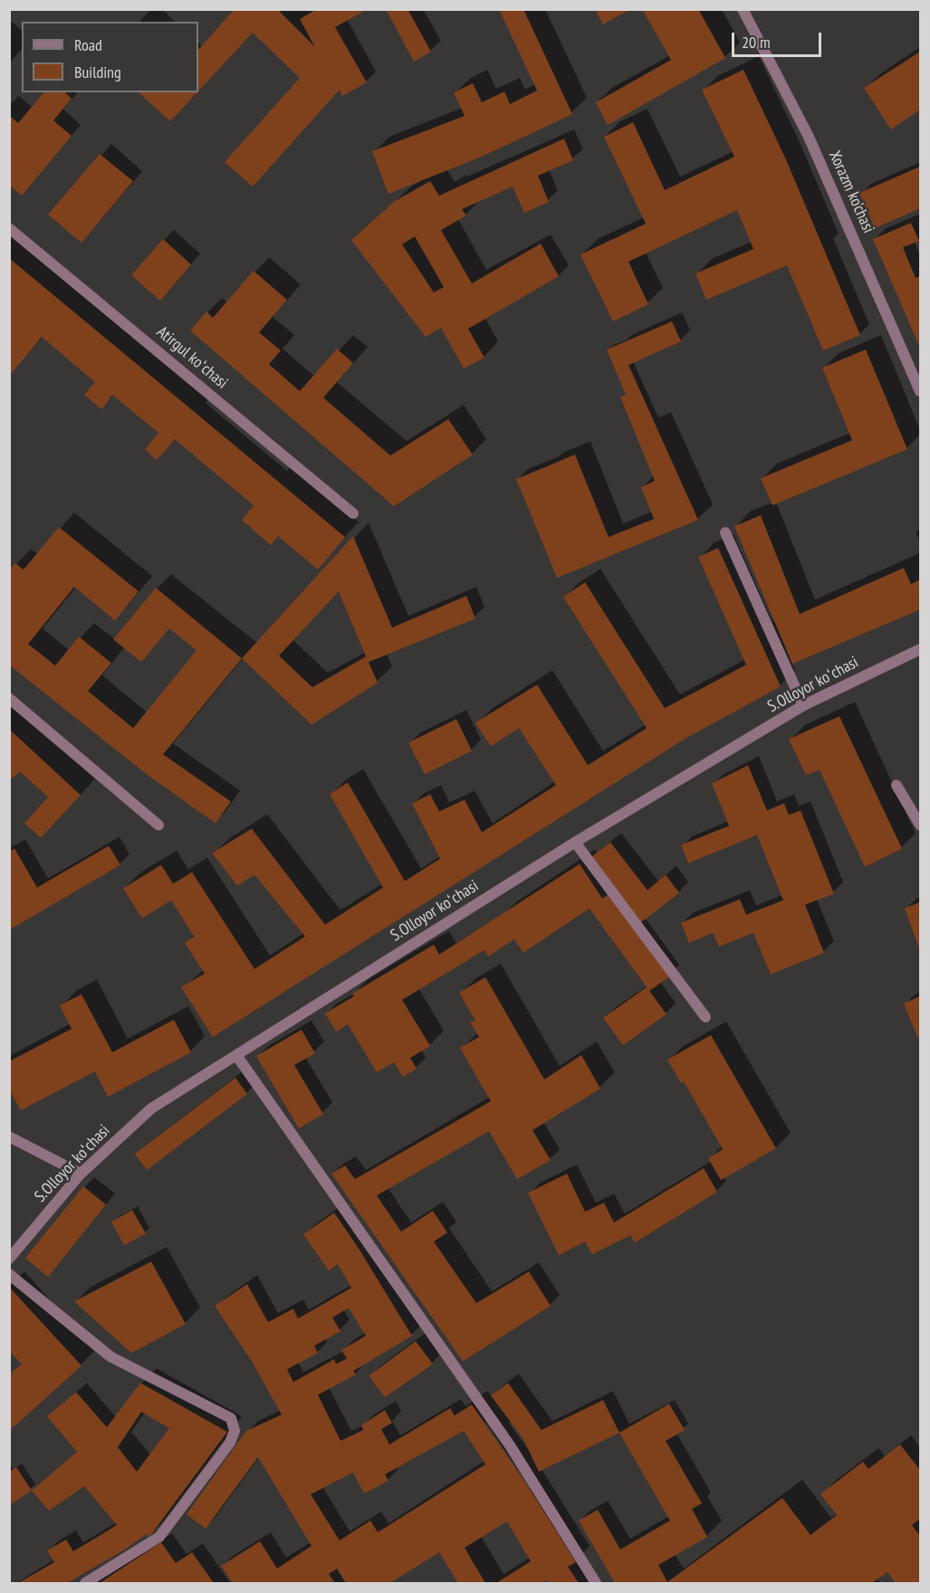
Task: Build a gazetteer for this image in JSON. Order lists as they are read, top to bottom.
{
  "streets": {
    "street": ["Xorazm ko'chasi", "Atirgul koʻchasi", "S.Olloyor koʻchasi"]
  },
  "legend": ["Road", "Building"],
  "scale_bar": "20 m"
}
